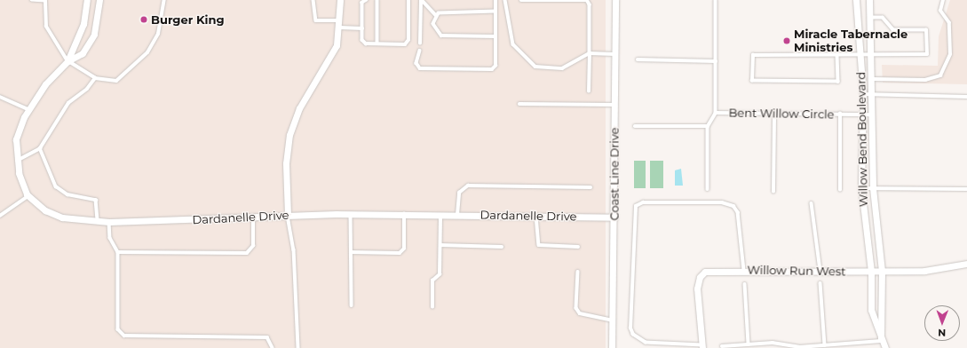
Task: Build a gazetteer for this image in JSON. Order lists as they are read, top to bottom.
{
  "streets": {
    "street": [
      "Willow Bend Boulevard",
      "Coast Line Drive",
      "Dardanelle Drive",
      "Willow Run West"
    ],
    "lane": ["Bent Willow Circle"]
  },
  "crossings": [
    ["Bent Willow Circle", "Willow Bend Boulevard"],
    ["Willow Bend Boulevard", "Willow Run West"],
    ["Coast Line Drive", "Dardanelle Drive"]
  ],
  "places": ["Burger King", "Miracle Tabernacle Ministries"],
  "north": "bottom"
}
